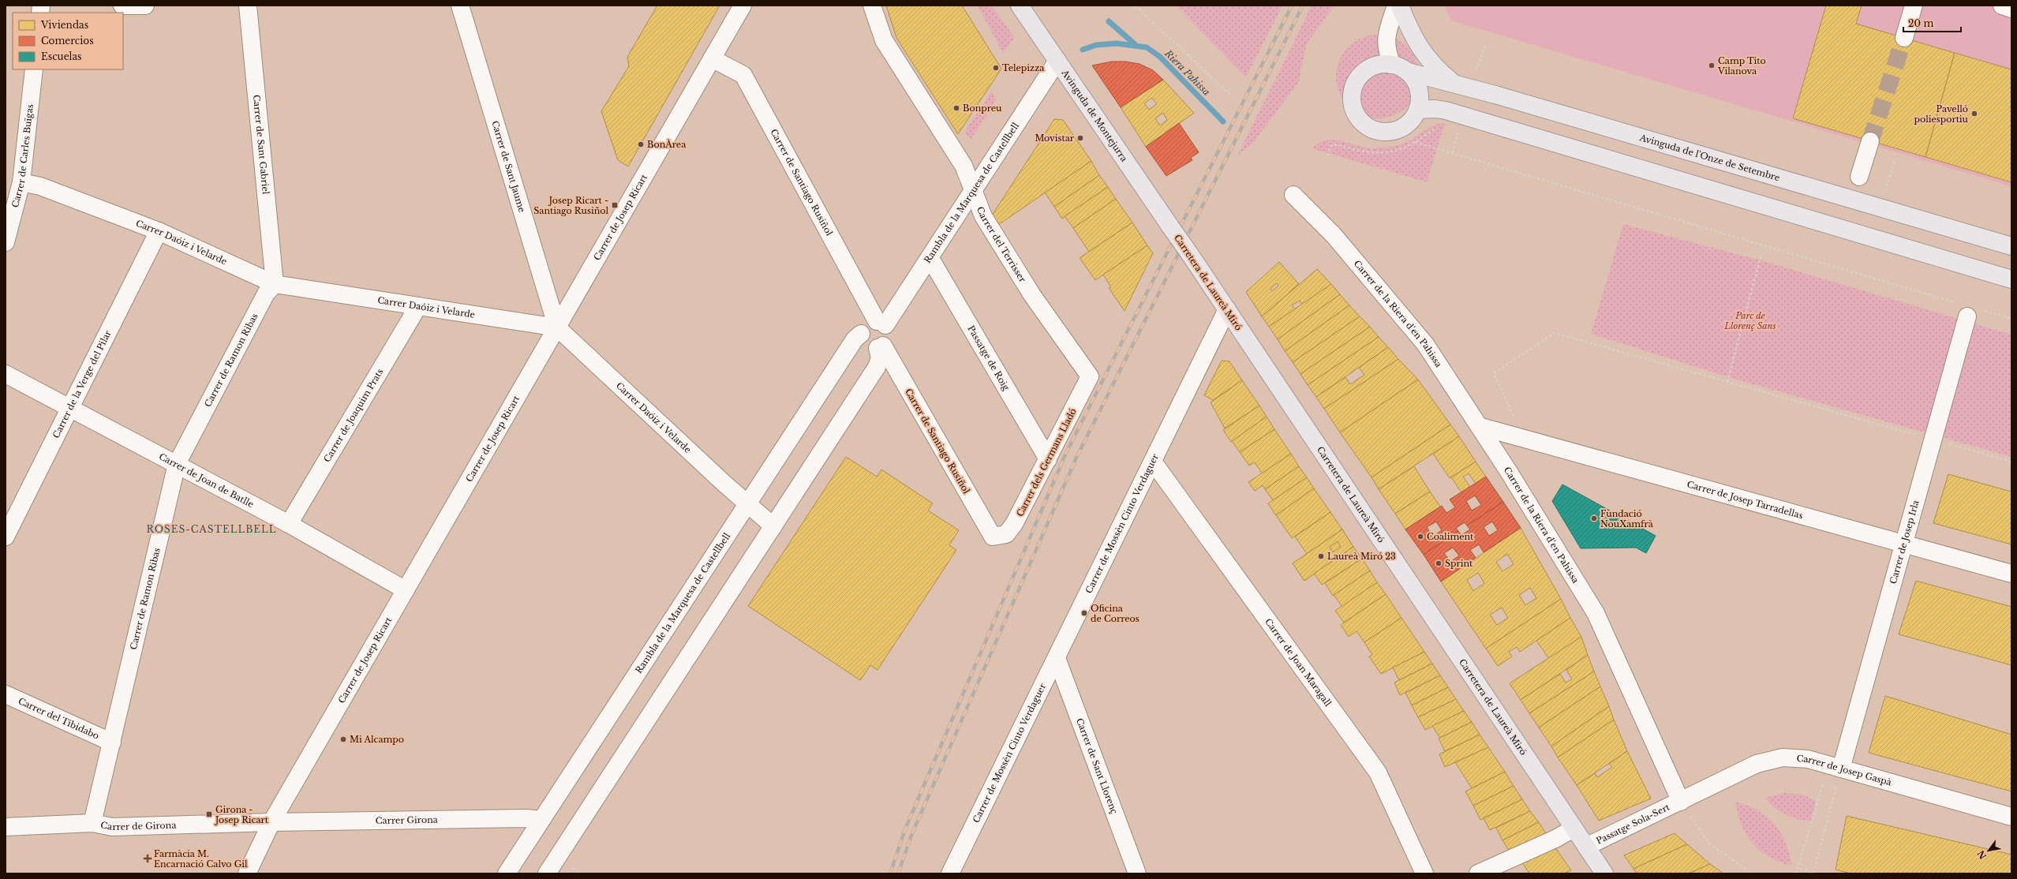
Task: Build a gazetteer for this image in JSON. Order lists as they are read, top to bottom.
{
  "streets": {
    "main road": ["Avinguda de Montejurra", "Avinguda de l'Onze de Setembre", "Carretera de Laureà Miró"],
    "street": [
      "Carrer de Sant Gabriel",
      "Carrer de Carles Buïgas",
      "Carrer de Sant Jaume",
      "Carrer de Santiago Rusiñol",
      "Rambla de la Marquesa de Castellbell",
      "Carrer de Josep Ricart",
      "Carrer Daóiz i Velarde",
      "Carrer del Terrisser",
      "Carrer de la Riera d'en Pahissa",
      "Passatge de Roig",
      "Carrer de Ramon Ribas",
      "Carrer de la Verge del Pilar",
      "Carrer de Joaquim Prats",
      "Carrer dels Germans Lladó",
      "Carrer de Joan de Batlle",
      "Carrer de Josep Tarradellas",
      "Carrer de Mossèn Cinto Verdaguer",
      "Carrer de Josep Irla",
      "Carrer de Joan Maragall",
      "Carrer del Tibidabo",
      "Carrer de Sant Llorenç",
      "Carrer de Josep Gaspà",
      "Carrer Girona",
      "Passatge Sola-Sert",
      "Carrer de Girona"
    ]
  },
  "crossings": [
    ["Avinguda de Montejurra", "Rambla de la Marquesa de Castellbell"],
    ["Avinguda de Montejurra", "Carretera de Laureà Miró"],
    ["Carrer de Sant Gabriel", "Carrer Daóiz i Velarde"],
    ["Carrer de Sant Gabriel", "Carrer de Ramon Ribas"],
    ["Carrer de Carles Buïgas", "Carrer Daóiz i Velarde"],
    ["Carrer de Sant Jaume", "Carrer de Josep Ricart"],
    ["Carrer de Sant Jaume", "Carrer Daóiz i Velarde"],
    ["Carrer de Santiago Rusiñol", "Rambla de la Marquesa de Castellbell"],
    ["Carrer de Santiago Rusiñol", "Carrer de Josep Ricart"],
    ["Carrer de Santiago Rusiñol", "Carrer dels Germans Lladó"],
    ["Rambla de la Marquesa de Castellbell", "Carrer Daóiz i Velarde"],
    ["Rambla de la Marquesa de Castellbell", "Carrer del Terrisser"],
    ["Rambla de la Marquesa de Castellbell", "Passatge de Roig"],
    ["Rambla de la Marquesa de Castellbell", "Carrer Girona"],
    ["Carrer de Josep Ricart", "Carrer Daóiz i Velarde"],
    ["Carrer de Josep Ricart", "Carrer de Joan de Batlle"],
    ["Carrer de Josep Ricart", "Carrer Girona"],
    ["Carrer de Josep Ricart", "Carrer de Girona"],
    ["Carrer Daóiz i Velarde", "Carrer de Ramon Ribas"],
    ["Carrer Daóiz i Velarde", "Carrer de la Verge del Pilar"],
    ["Carrer Daóiz i Velarde", "Carrer de Joaquim Prats"],
    ["Carrer del Terrisser", "Carrer dels Germans Lladó"],
    ["Carretera de Laureà Miró", "Carrer de Mossèn Cinto Verdaguer"],
    ["Carretera de Laureà Miró", "Passatge Sola-Sert"],
    ["Carrer de la Riera d'en Pahissa", "Carrer de Josep Tarradellas"],
    ["Carrer de la Riera d'en Pahissa", "Carrer de Josep Gaspà"],
    ["Carrer de la Riera d'en Pahissa", "Passatge Sola-Sert"],
    ["Passatge de Roig", "Carrer dels Germans Lladó"],
    ["Carrer de Ramon Ribas", "Carrer de Joan de Batlle"],
    ["Carrer de Ramon Ribas", "Carrer del Tibidabo"],
    ["Carrer de Ramon Ribas", "Carrer de Girona"],
    ["Carrer de la Verge del Pilar", "Carrer de Joan de Batlle"],
    ["Carrer de Joaquim Prats", "Carrer de Joan de Batlle"],
    ["Carrer de Josep Tarradellas", "Carrer de Josep Irla"],
    ["Carrer de Mossèn Cinto Verdaguer", "Carrer de Joan Maragall"],
    ["Carrer de Mossèn Cinto Verdaguer", "Carrer de Sant Llorenç"],
    ["Carrer de Josep Irla", "Carrer de Josep Gaspà"],
    ["Carrer de Josep Gaspà", "Passatge Sola-Sert"],
    ["Carrer Girona", "Carrer de Girona"]
  ],
  "districts": ["ROSES-CASTELLBELL"],
  "water": ["Riera Pahissa"],
  "parks": ["Parc de Llorenç Sans"],
  "places": {
    "other": [
      "Camp Tito Vilanova",
      "Telepizza",
      "Bonpreu",
      "Pavelló poliesportiu",
      "Movistar",
      "BonÀrea",
      "Fundació NouXamfrà",
      "Coaliment",
      "Laureà Miró 23",
      "Sprint",
      "Oficina de Correos",
      "Mi Alcampo"
    ],
    "transit": ["Josep Ricart - Santiago Rusiñol", "Girona - Josep Ricart"],
    "health": ["Farmàcia M. Encarnació Calvo Gil"]
  },
  "legend": ["Viviendas", "Comercios", "Escuelas"],
  "scale_bar": "20 m",
  "north": "bottom left"
}
